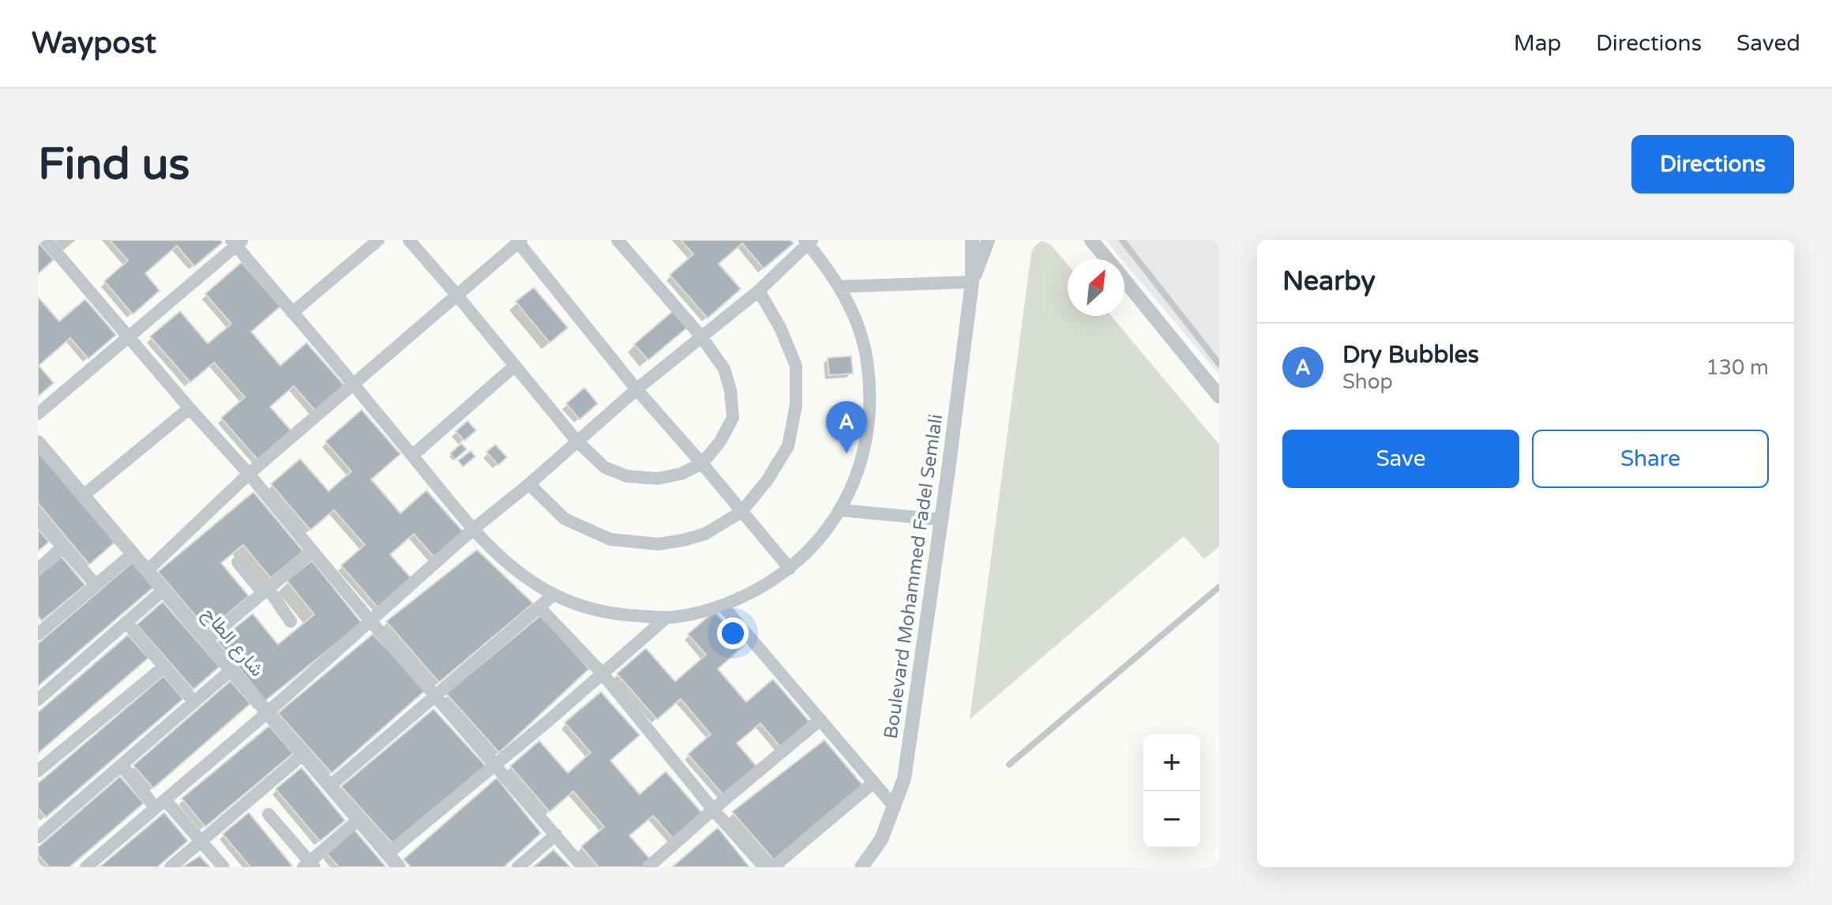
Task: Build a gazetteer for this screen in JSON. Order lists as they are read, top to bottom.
{
  "streets": {
    "street": ["Boulevard Mohammed Fadel Semlali", "شارع الطاح"]
  },
  "north": "top right",
  "page": {
    "header": "Waypost",
    "nav": ["Map", "Directions", "Saved"],
    "buttons": [
      "Directions",
      ["Save", "Share"]
    ],
    "title": "Find us",
    "heading": "Nearby",
    "list": [
      {
        "mark": "A",
        "name": "Dry Bubbles",
        "note": "Shop",
        "value": "130 m"
      }
    ],
    "pins": "A",
    "map_buttons": ["+", "−"]
  }
}
